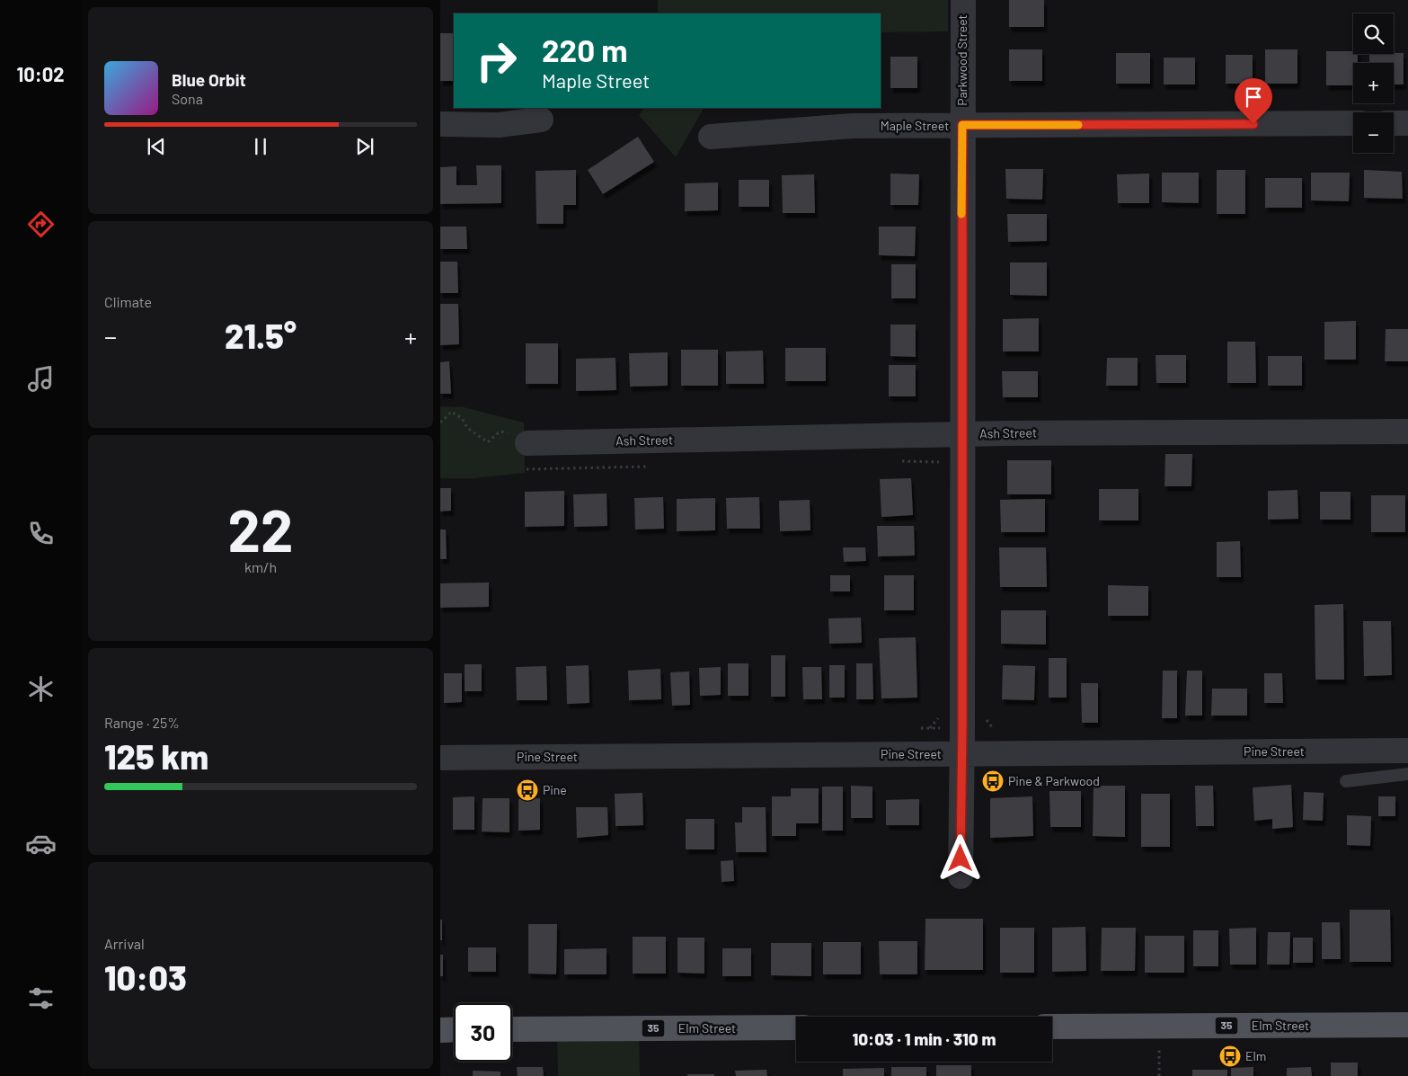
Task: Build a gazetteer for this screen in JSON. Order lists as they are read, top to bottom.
{
  "streets": {
    "main road": ["35", "Elm Street"],
    "street": [
      "Parkwood Street",
      "Maple Street",
      "Ash Street",
      "Pine Street"
    ]
  },
  "crossings": [
    ["Parkwood Street", "Maple Street"],
    ["Parkwood Street", "Ash Street"],
    ["Parkwood Street", "Pine Street"]
  ],
  "places": {
    "bus stop": ["Pine & Parkwood", "Pine", "Elm"]
  },
  "page": {
    "tabs": "10:02",
    "map_buttons": ["+", "−"],
    "turn": ["220 m", "Maple Street"],
    "song": ["Blue Orbit", "Sona"],
    "tile": [
      "Climate",
      ["22", "km/h"],
      ["Range · 25%", "125 km"],
      ["Arrival", "10:03"]
    ],
    "heat": ["−", "21.5°", "+"],
    "limit": "30",
    "trip": "10:03 · 1 min · 310 m"
  }
}
